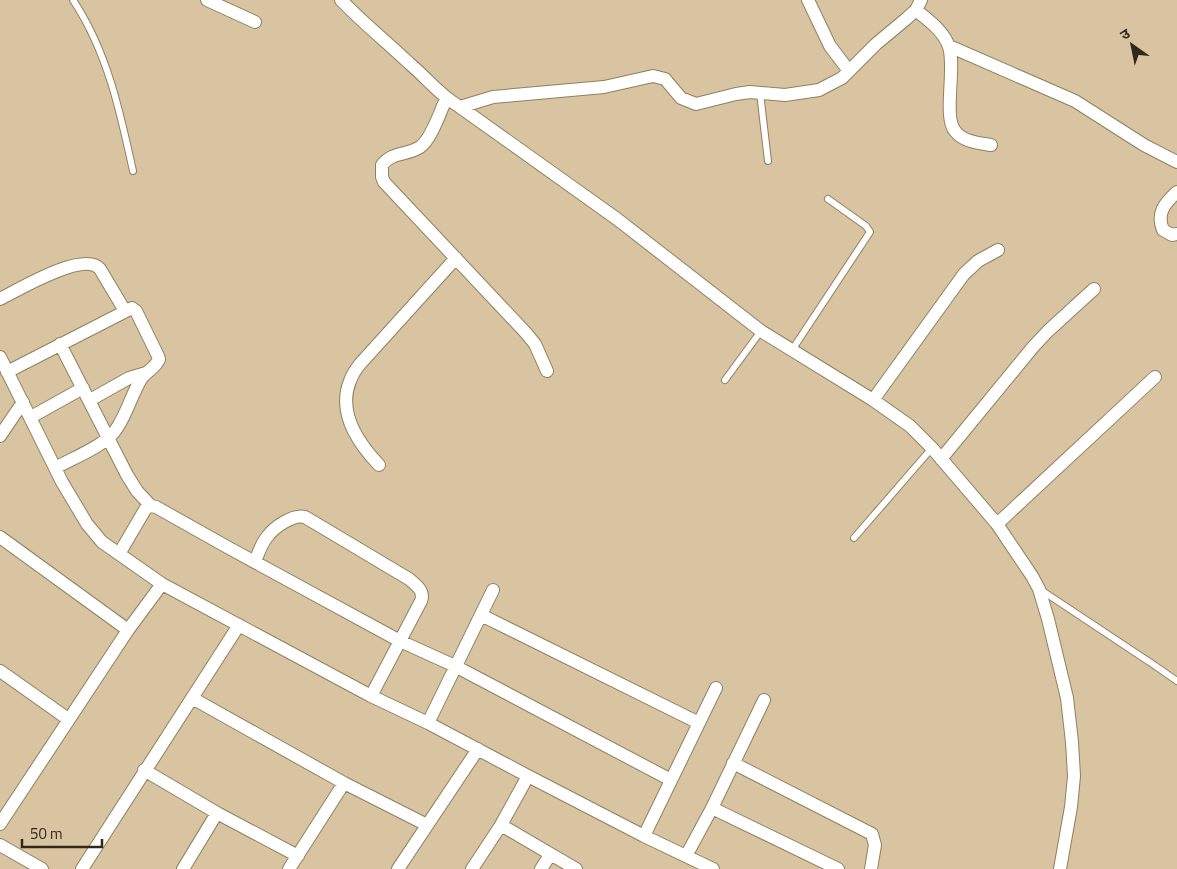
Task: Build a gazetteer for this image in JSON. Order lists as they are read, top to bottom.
{
  "scale_bar": "50 m",
  "north": "top left"
}
